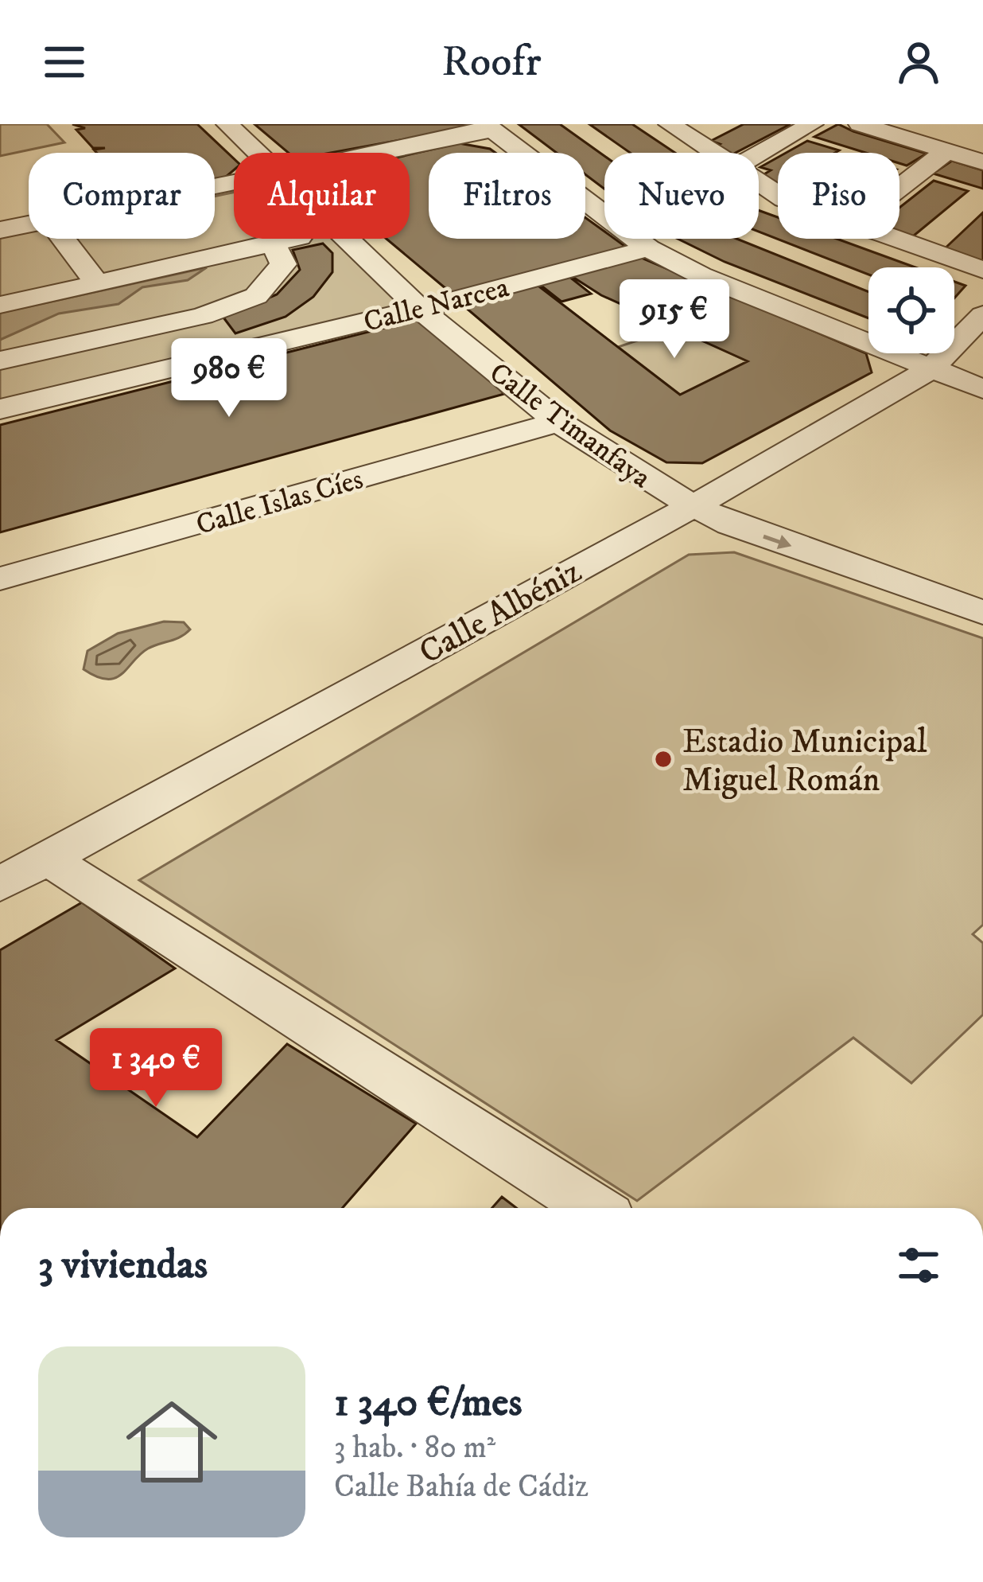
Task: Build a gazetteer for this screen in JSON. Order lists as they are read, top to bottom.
{
  "streets": {
    "street": [
      "Calle Narcea",
      "Calle Timanfaya",
      "Calle Islas Cíes",
      "Calle Albéniz"
    ]
  },
  "crossings": [
    ["Calle Narcea", "Calle Timanfaya"],
    ["Calle Timanfaya", "Calle Islas Cíes"],
    ["Calle Timanfaya", "Calle Albéniz"]
  ],
  "places": ["Estadio Municipal Miguel Román"],
  "page": {
    "header": "Roofr",
    "chip": [
      "Comprar",
      "Alquilar",
      "Filtros",
      "Nuevo",
      "Piso"
    ],
    "price": ["915 €", "980 €", "1 340 €"],
    "heading": "3 viviendas",
    "list": [
      {
        "name": "1 340 €/mes",
        "note": "3 hab. · 80 m² · Calle Bahía de Cádiz"
      }
    ]
  }
}
